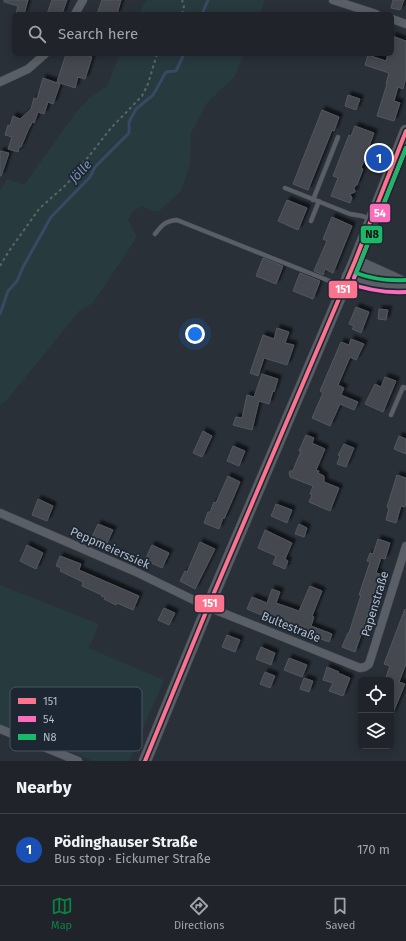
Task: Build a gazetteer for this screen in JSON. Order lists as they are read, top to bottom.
{
  "streets": {
    "street": ["Peppmeierssiek", "Papenstraße", "Bultestraße"]
  },
  "crossings": [
    ["Peppmeierssiek", "Bultestraße"],
    ["Papenstraße", "Bultestraße"]
  ],
  "water": ["Jölle"],
  "lines": ["transit line 151", "transit line 54", "transit line N8"],
  "legend": ["151", "54", "N8"],
  "page": {
    "search": "Search here",
    "pins": "1",
    "heading": "Nearby",
    "list": [
      {
        "mark": "1",
        "name": "Pödinghauser Straße",
        "note": "Bus stop · Eickumer Straße",
        "value": "170 m"
      }
    ],
    "nav": ["Map", "Directions", "Saved"]
  }
}
